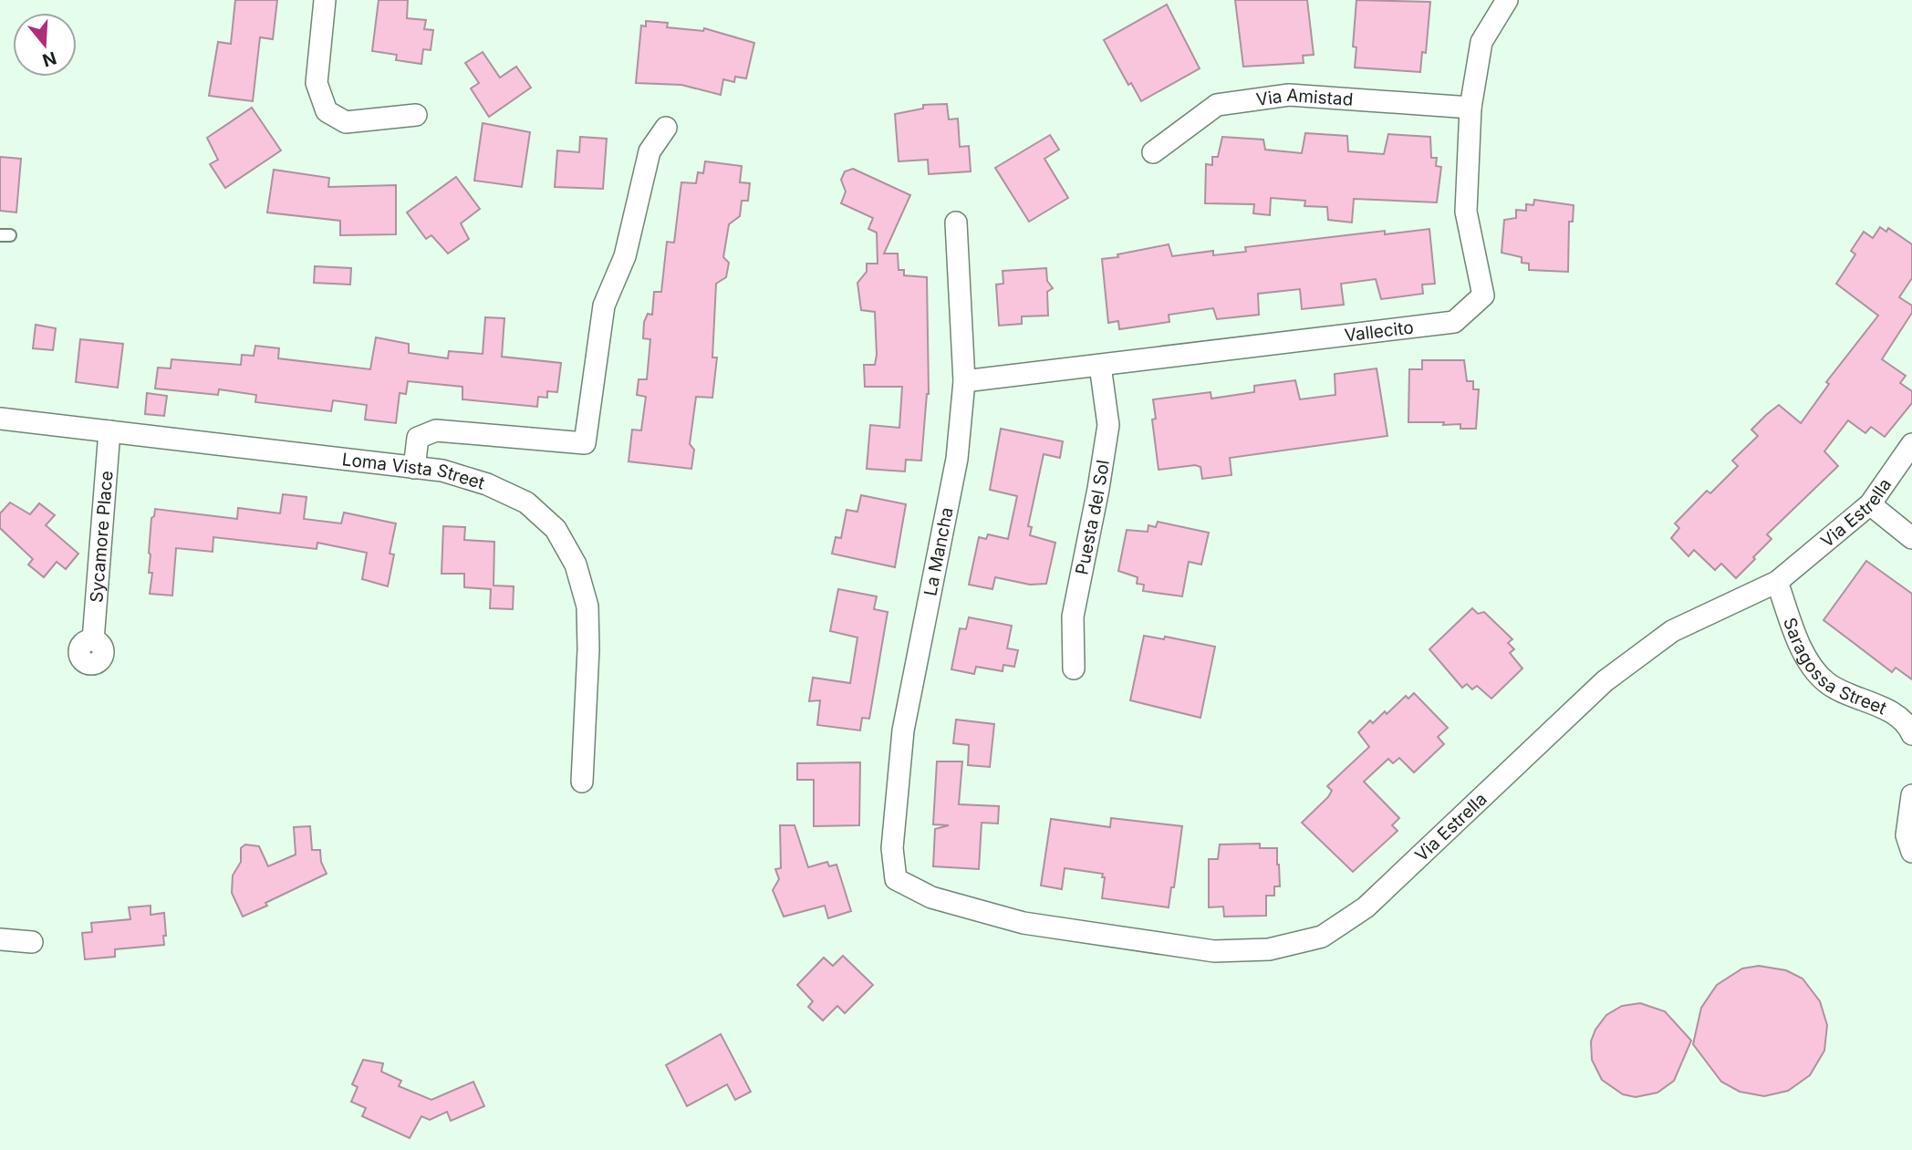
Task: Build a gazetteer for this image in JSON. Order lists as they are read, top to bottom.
{
  "streets": {
    "street": [
      "Via Amistad",
      "Vallecito",
      "Loma Vista Street",
      "Via Estrella",
      "Puesta del Sol",
      "Sycamore Place",
      "La Mancha",
      "Saragossa Street"
    ]
  },
  "crossings": [
    ["Via Amistad", "Vallecito"],
    ["Vallecito", "Puesta del Sol"],
    ["Vallecito", "La Mancha"],
    ["Loma Vista Street", "Sycamore Place"],
    ["Via Estrella", "La Mancha"],
    ["Via Estrella", "Saragossa Street"]
  ],
  "north": "bottom"
}
